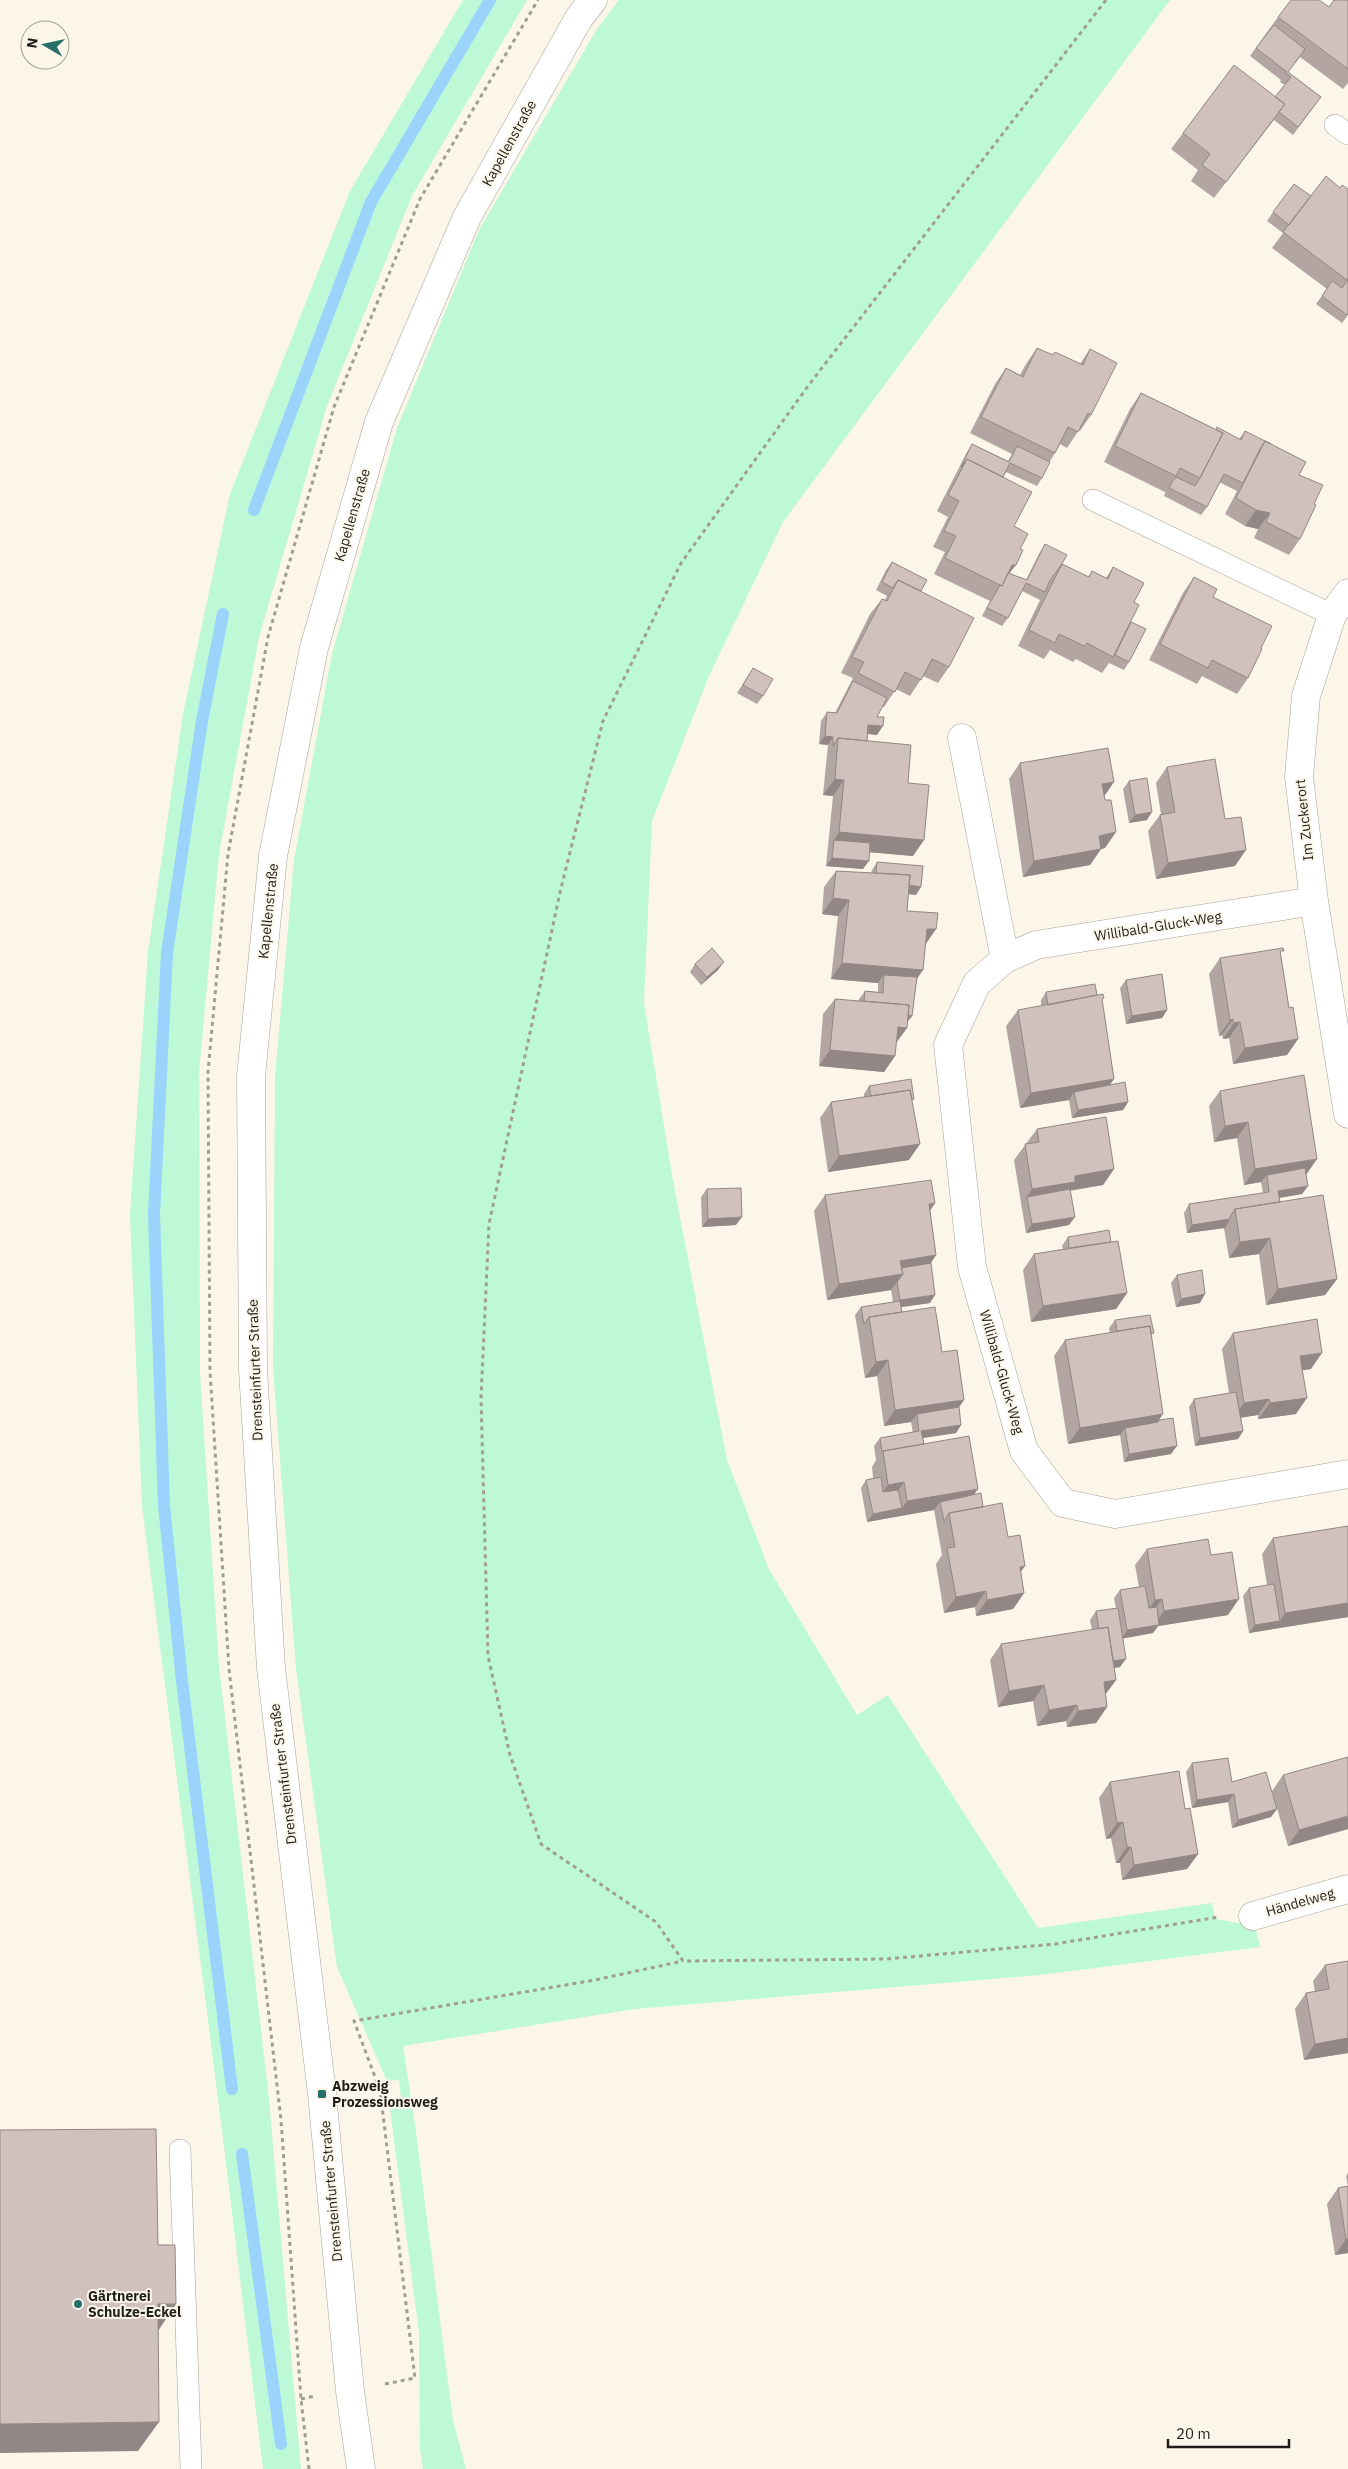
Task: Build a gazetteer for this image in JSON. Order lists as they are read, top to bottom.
{
  "streets": {
    "main road": [
      "Kapellenstraße",
      "Im Zuckerort",
      "Willibald-Gluck-Weg",
      "Drensteinfurter Straße",
      "Händelweg"
    ]
  },
  "crossings": [
    ["Kapellenstraße", "Drensteinfurter Straße"],
    ["Im Zuckerort", "Willibald-Gluck-Weg"]
  ],
  "places": {
    "transit": ["Abzweig Prozessionsweg"],
    "other": ["Gärtnerei Schulze-Eckel"]
  },
  "scale_bar": "20 m",
  "north": "left"
}
